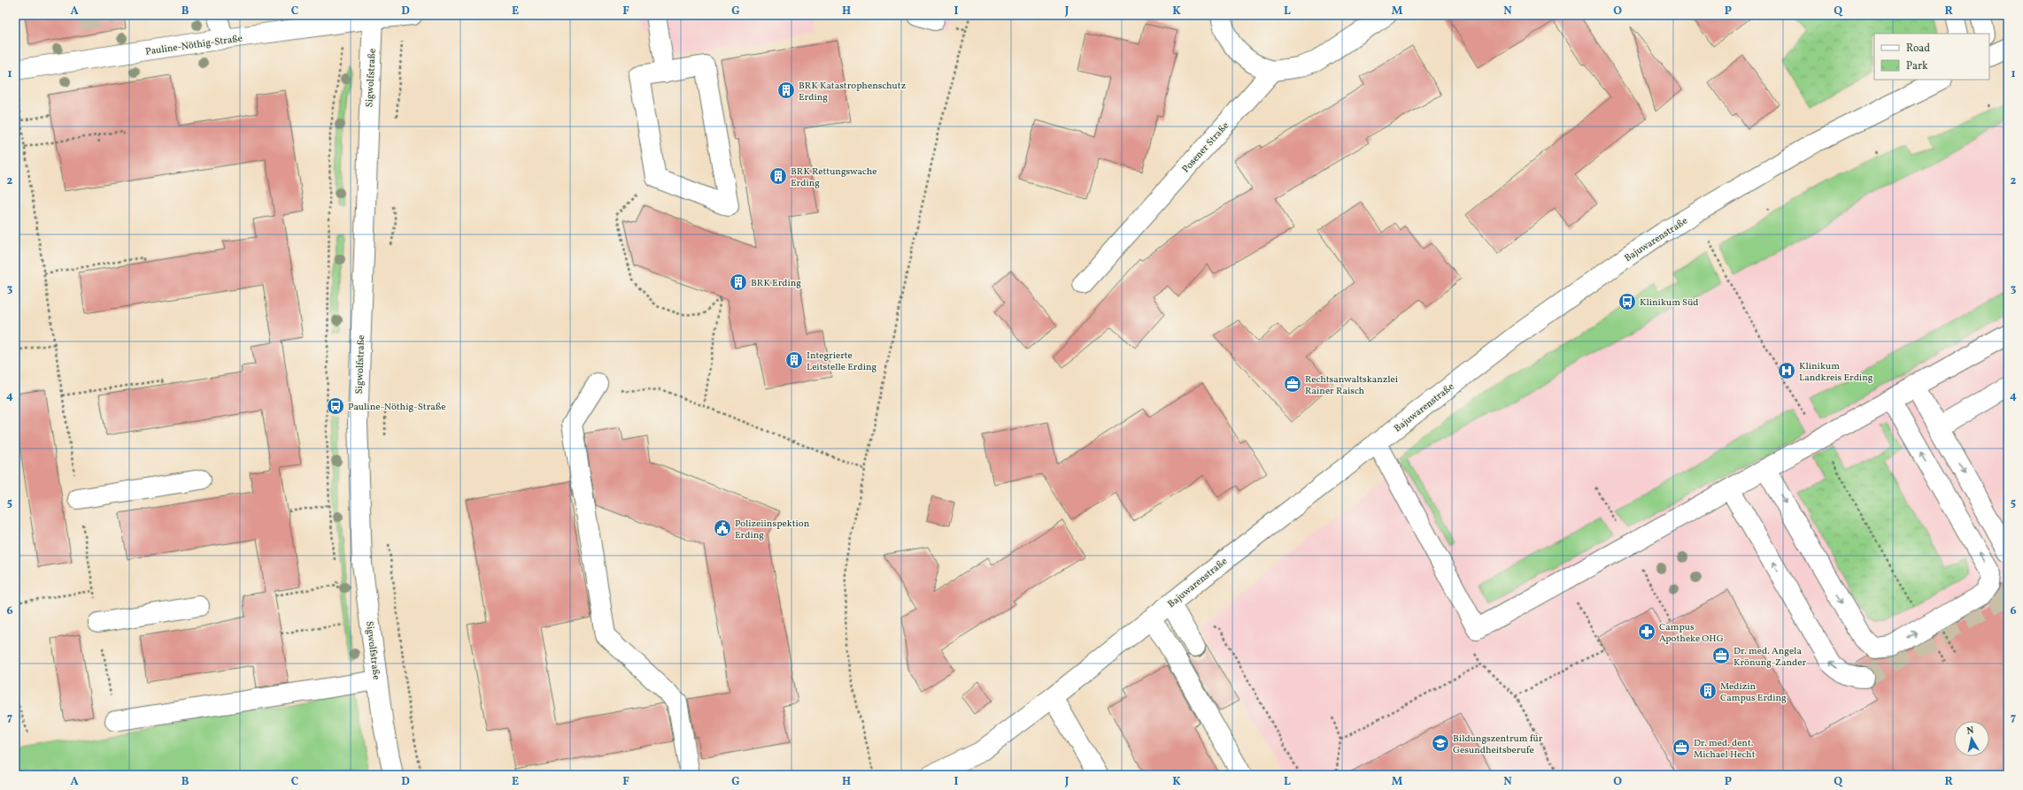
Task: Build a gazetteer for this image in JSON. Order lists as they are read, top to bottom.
{
  "streets": {
    "street": [
      "Pauline-Nöthig-Straße",
      "Sigwolfstraße",
      "Posener Straße",
      "Bajuwarenstraße"
    ]
  },
  "crossings": [
    ["Pauline-Nöthig-Straße", "Sigwolfstraße"]
  ],
  "places": {
    "building": [
      "BRK Katastrophenschutz Erding",
      "BRK Rettungswache Erding",
      "BRK Erding",
      "Integrierte Leitstelle Erding",
      "Medizin Campus Erding"
    ],
    "bus stop": ["Klinikum Süd", "Pauline-Nöthig-Straße"],
    "hospital": ["Klinikum Landkreis Erding"],
    "office": ["Rechtsanwaltskanzlei Rainer Raisch", "Dr. med. Angela Krönung-Zander", "Dr. med. dent. Michael Hecht"],
    "public building": ["Polizeiinspektion Erding"],
    "pharmacy": ["Campus Apotheke OHG"],
    "school or university": ["Bildungszentrum für Gesundheitsberufe"]
  },
  "legend": ["Road", "Park"],
  "north": "top",
  "grid": {
    "columns": [
      "A",
      "B",
      "C",
      "D",
      "E",
      "F",
      "G",
      "H",
      "I",
      "J",
      "K",
      "L",
      "M",
      "N",
      "O",
      "P",
      "Q",
      "R"
    ],
    "rows": [
      "1",
      "2",
      "3",
      "4",
      "5",
      "6",
      "7"
    ]
  }
}
